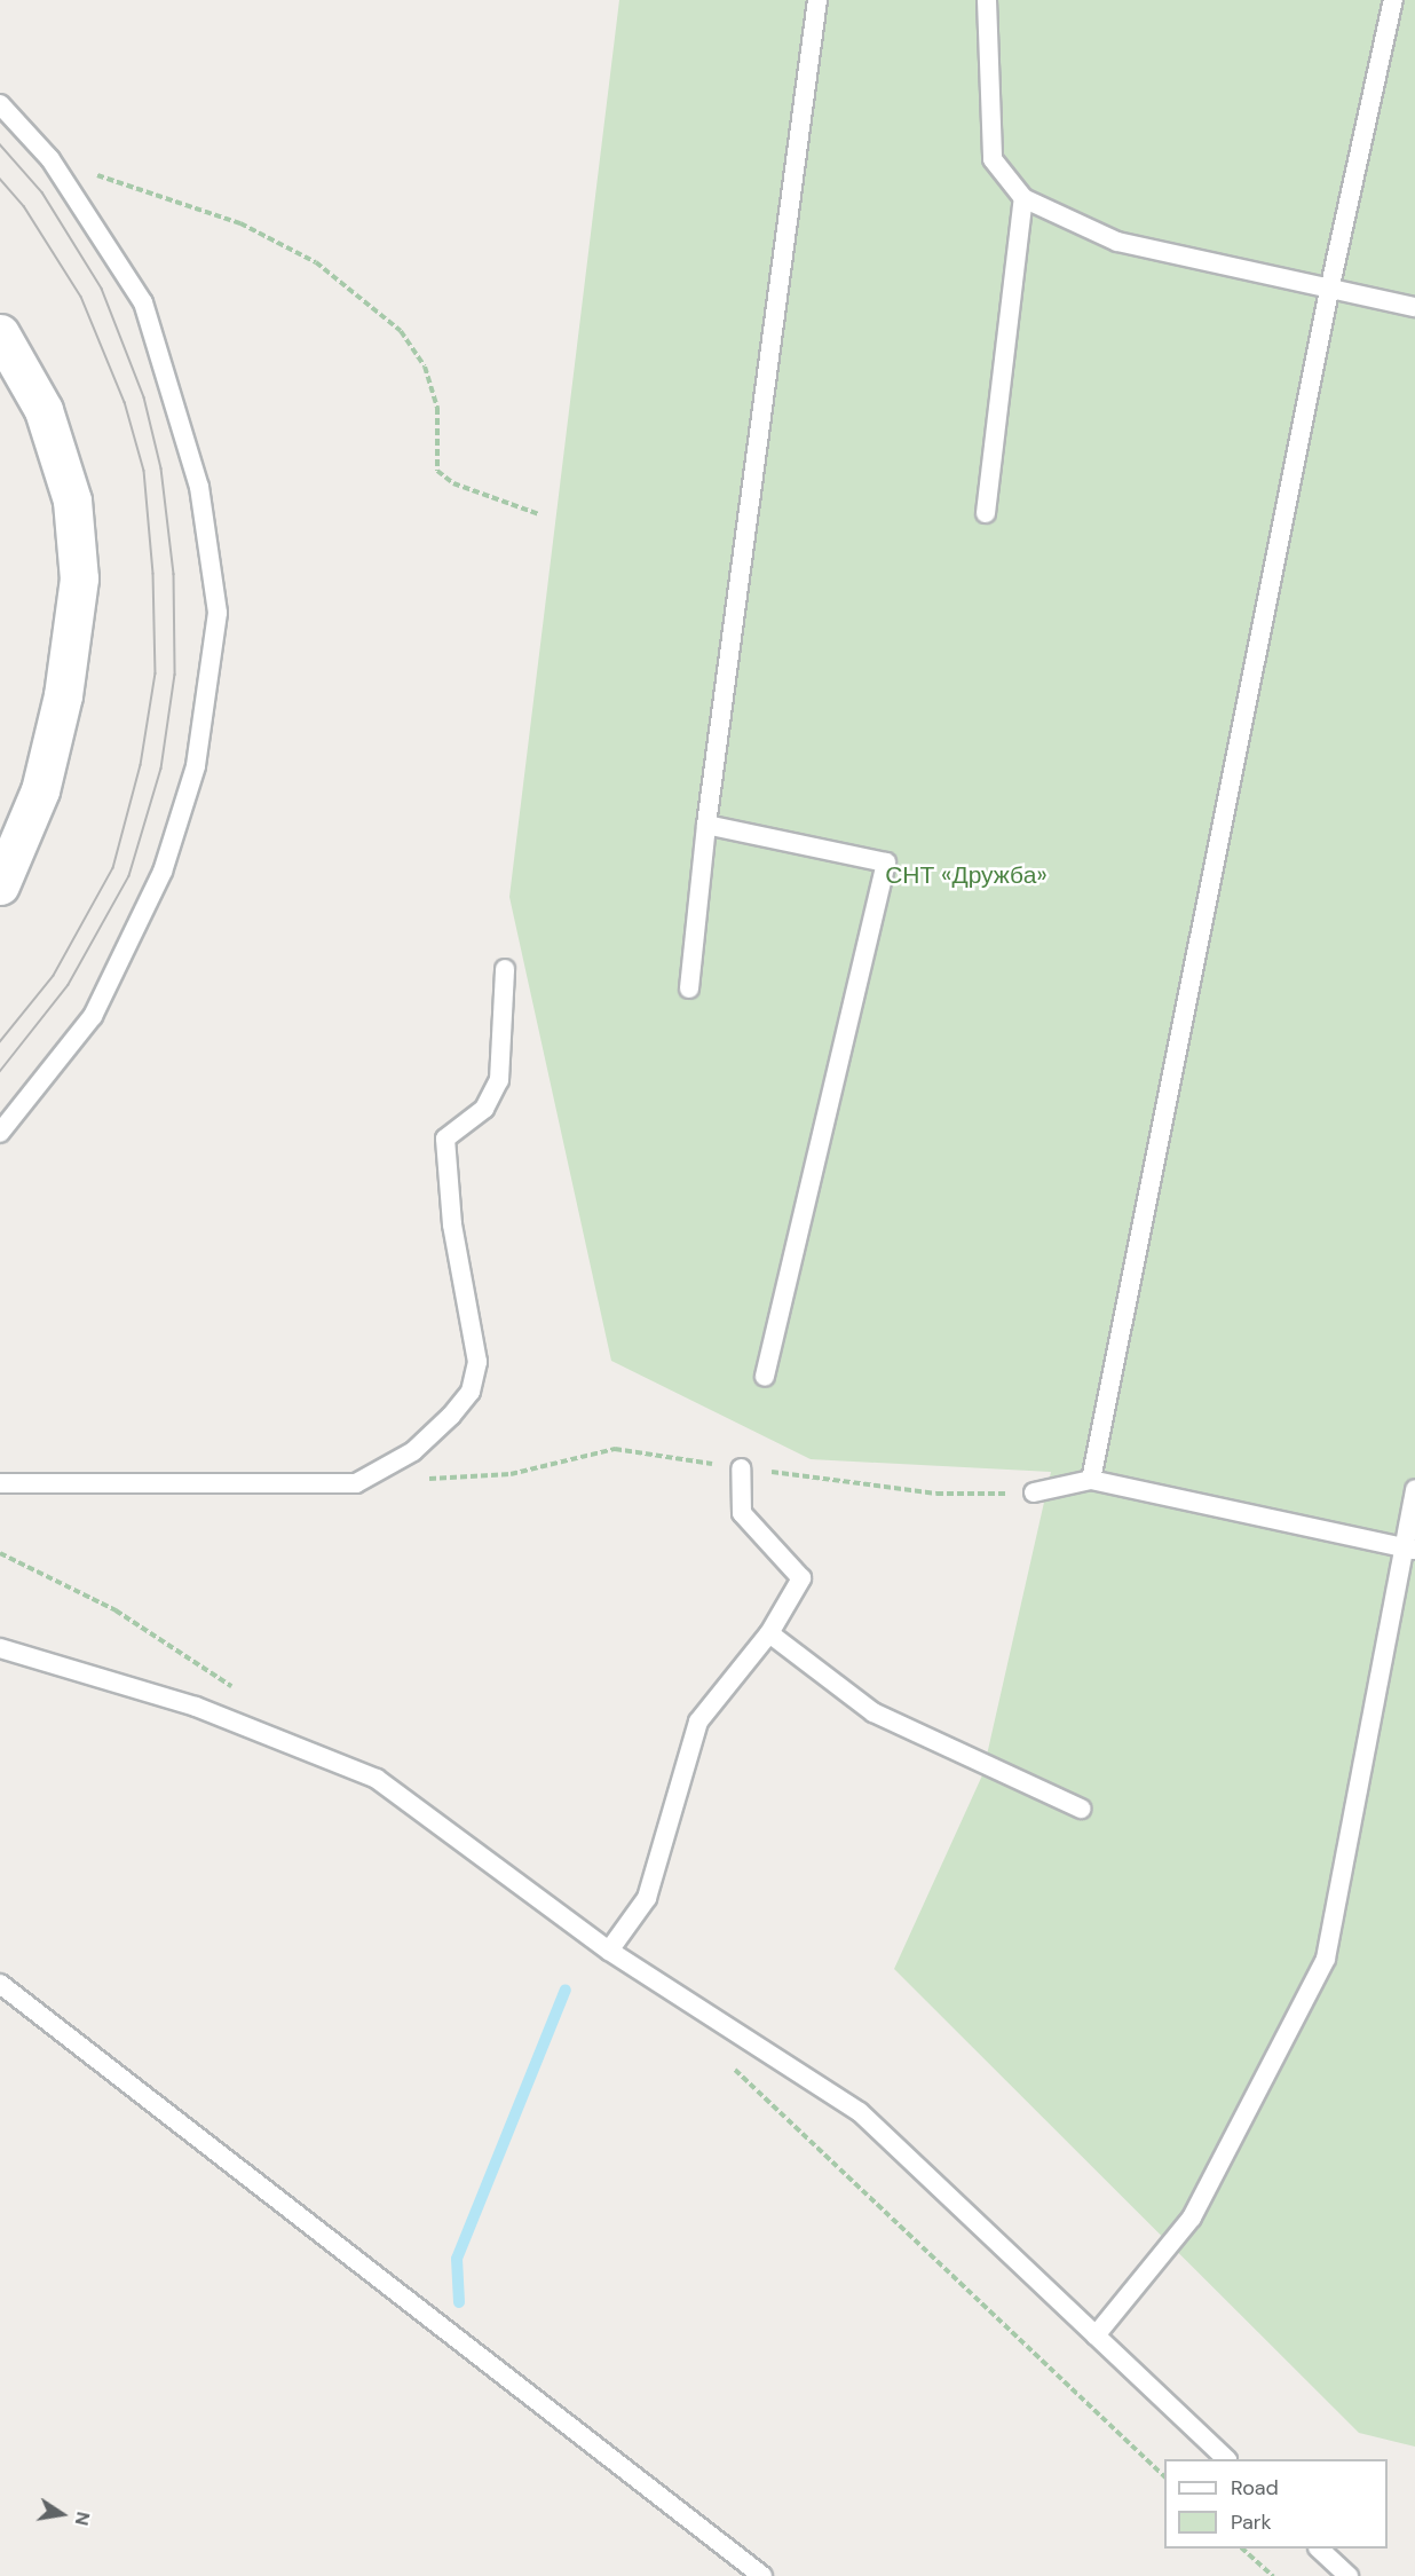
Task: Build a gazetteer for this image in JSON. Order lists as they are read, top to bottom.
{
  "parks": ["СНТ «Дружба»"],
  "legend": ["Road", "Park"],
  "north": "right"
}
